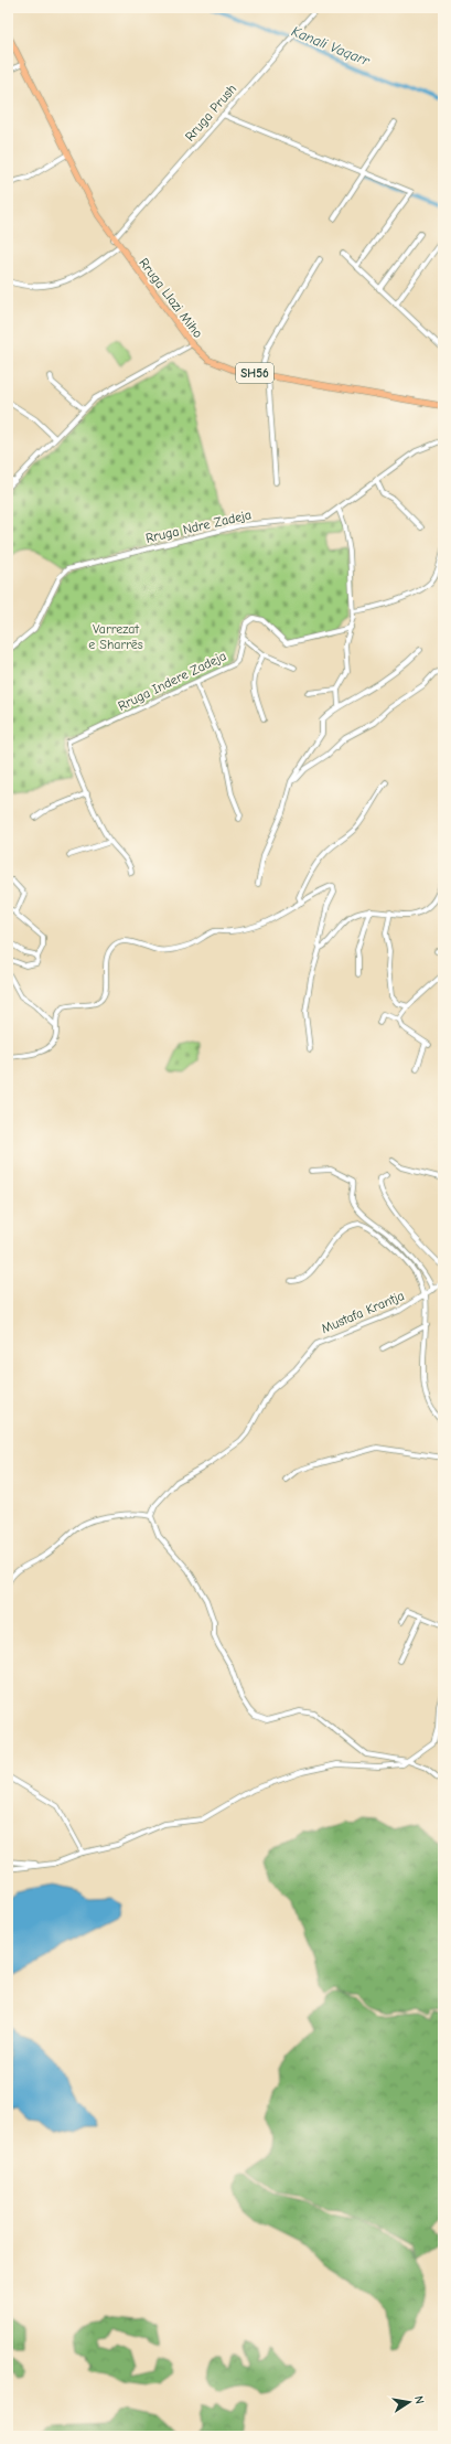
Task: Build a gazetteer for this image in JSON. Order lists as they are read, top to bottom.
{
  "streets": {
    "main road": ["Rruga Llazi Miho", "SH56"],
    "street": [
      "Rruga Prush",
      "Rruga Ndre Zadeja",
      "Rruga Indere Zadeja",
      "Mustafa Krantja"
    ]
  },
  "crossings": [
    ["Rruga Prush", "Rruga Llazi Miho"]
  ],
  "water": ["Kanali Vaqarr"],
  "parks": ["Varrezat e Sharrës"],
  "north": "right"
}
